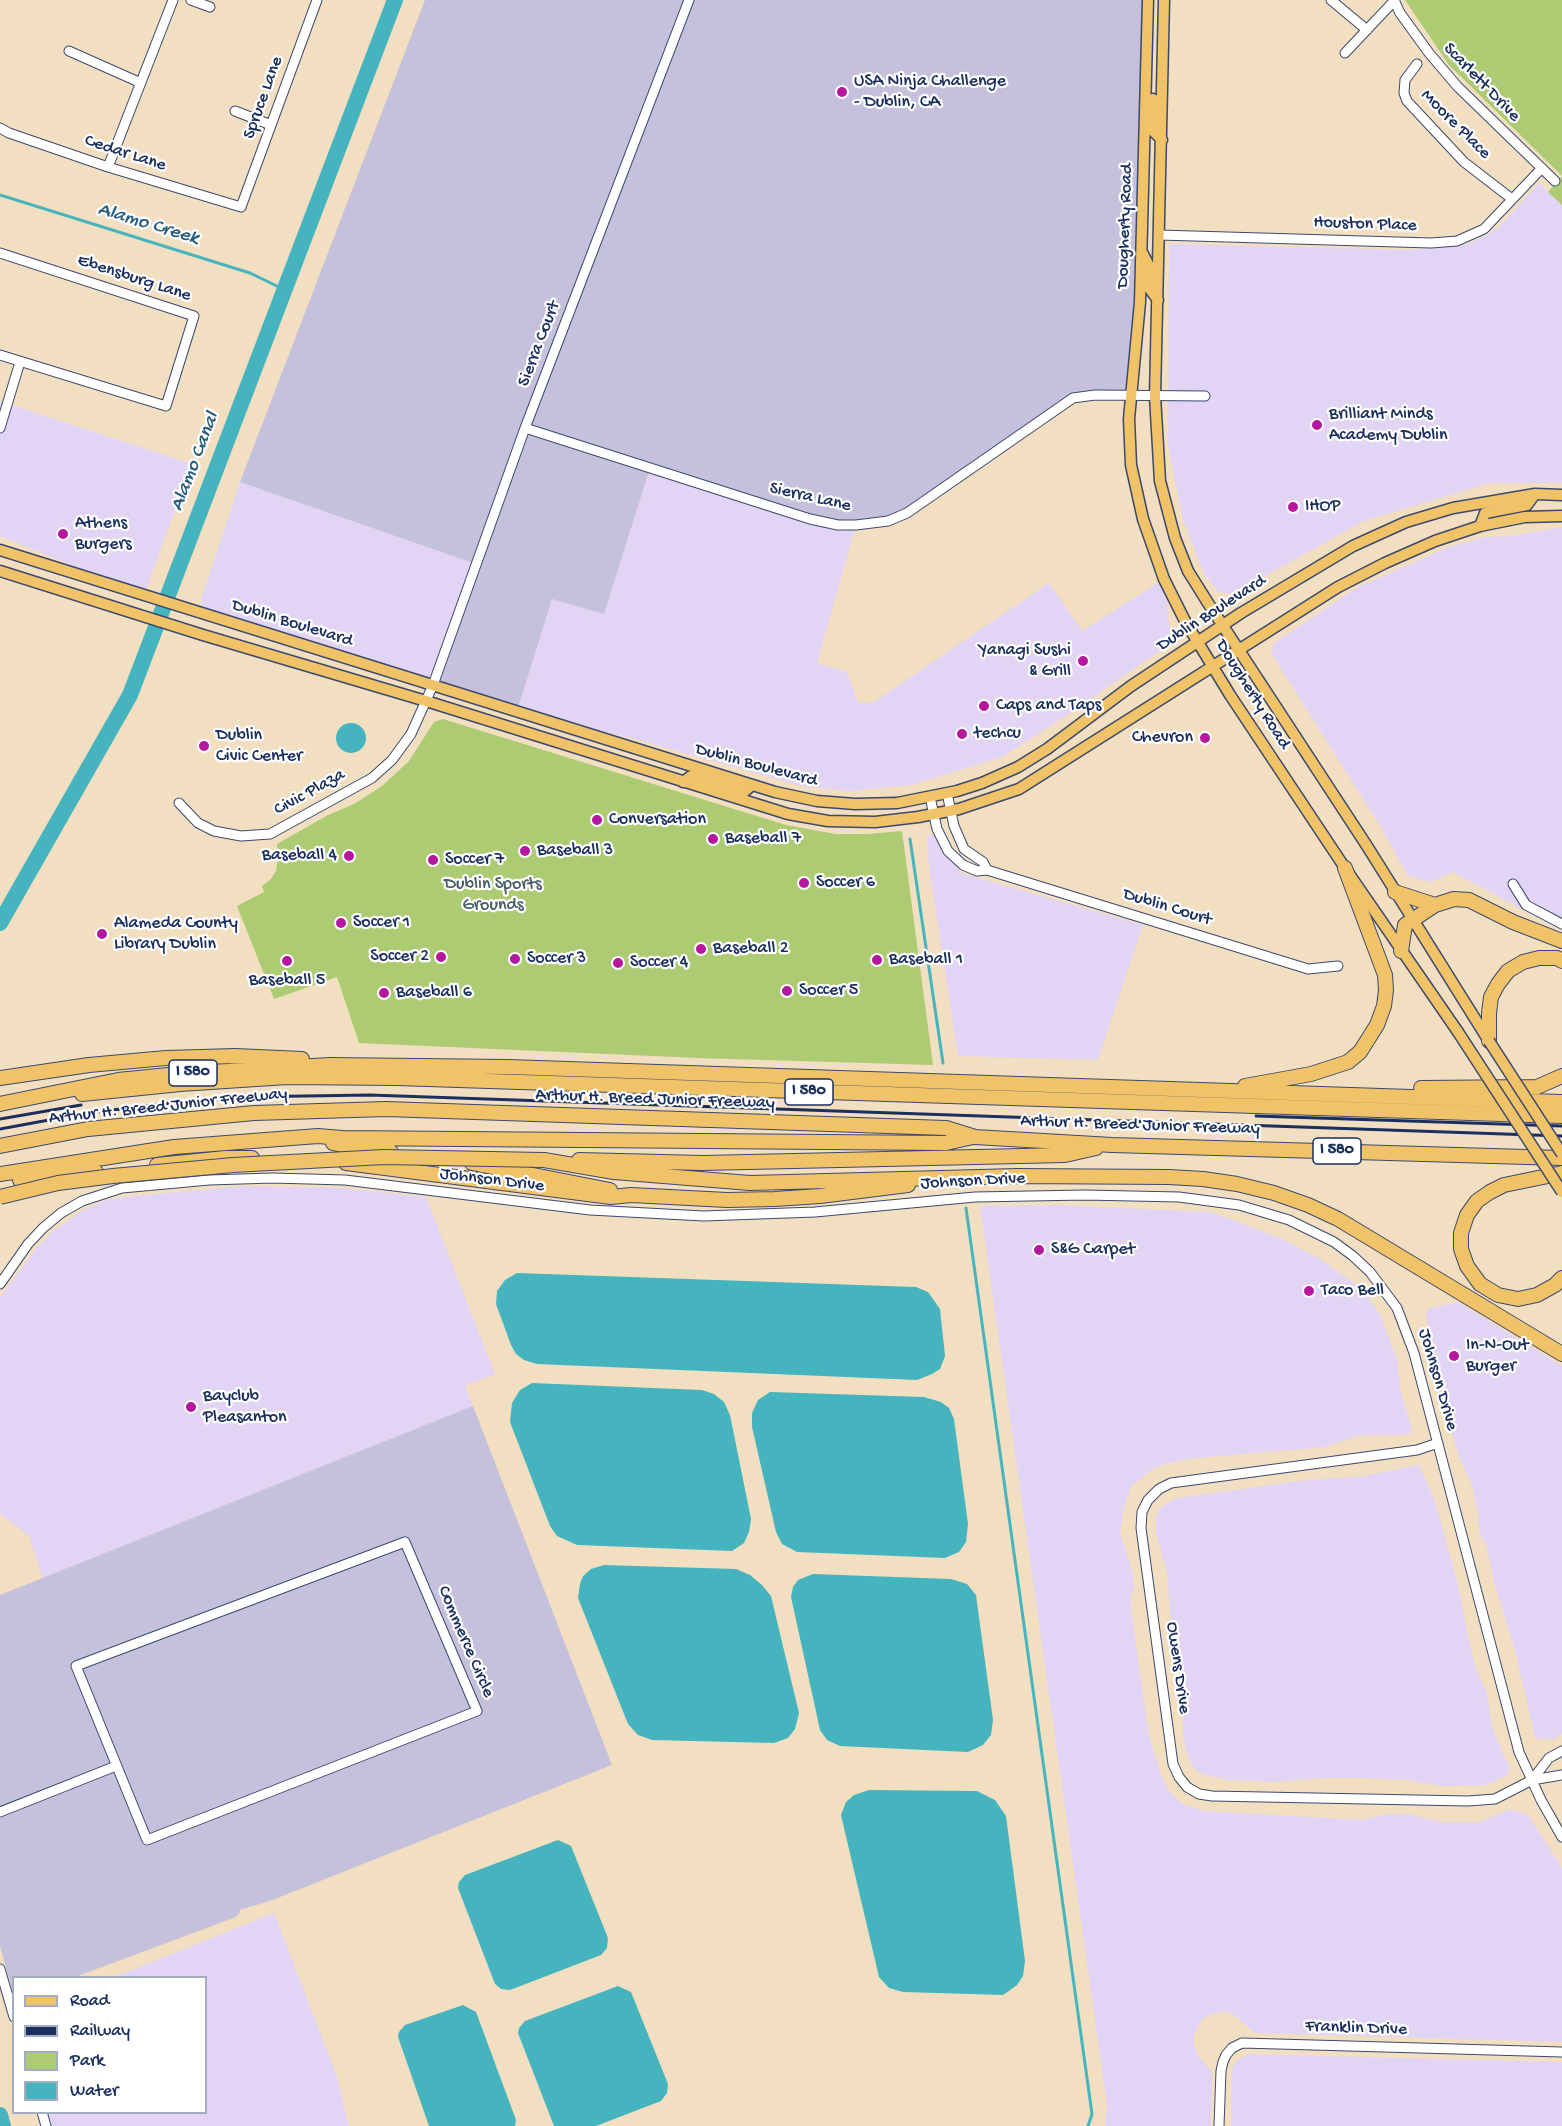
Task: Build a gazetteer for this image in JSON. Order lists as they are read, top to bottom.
{
  "streets": {
    "highway": ["I 580", "Arthur H. Breed Junior Freeway"],
    "main road": ["Dougherty Road", "Dublin Boulevard"],
    "street": [
      "Scarlett Drive",
      "Spruce Lane",
      "Moore Place",
      "Cedar Lane",
      "Houston Place",
      "Ebensburg Lane",
      "Sierra Court",
      "Sierra Lane",
      "Civic Plaza",
      "Dublin Court",
      "Johnson Drive",
      "Commerce Circle",
      "Owens Drive",
      "Franklin Drive"
    ]
  },
  "crossings": [
    ["Scarlett Drive", "Houston Place"],
    ["Spruce Lane", "Cedar Lane"],
    ["Moore Place", "Houston Place"],
    ["Houston Place", "Dougherty Road"],
    ["Dougherty Road", "Sierra Lane"],
    ["Dougherty Road", "Dublin Boulevard"],
    ["Dougherty Road", "Arthur H. Breed Junior Freeway"],
    ["Sierra Court", "Sierra Lane"],
    ["Sierra Court", "Dublin Boulevard"],
    ["Sierra Court", "Civic Plaza"],
    ["Dublin Boulevard", "Civic Plaza"],
    ["Dublin Boulevard", "Dublin Court"],
    ["I 580", "Arthur H. Breed Junior Freeway"],
    ["Johnson Drive", "Owens Drive"]
  ],
  "water": ["Alamo Creek", "Alamo Canal"],
  "parks": ["Dublin Sports Grounds"],
  "places": [
    "USA Ninja Challenge - Dublin, CA",
    "Brilliant Minds Academy Dublin",
    "IHOP",
    "Athens Burgers",
    "Yanagi Sushi & Grill",
    "Caps and Taps",
    "techcu",
    "Chevron",
    "Dublin Civic Center",
    "Conversation",
    "Baseball 7",
    "Baseball 3",
    "Baseball 4",
    "Soccer 7",
    "Soccer 6",
    "Soccer 1",
    "Alameda County Library Dublin",
    "Baseball 2",
    "Soccer 2",
    "Soccer 3",
    "Baseball 1",
    "Baseball 5",
    "Soccer 4",
    "Soccer 5",
    "Baseball 6",
    "S&G Carpet",
    "Taco Bell",
    "In-N-Out Burger",
    "Bayclub Pleasanton"
  ],
  "legend": [
    "Road",
    "Railway",
    "Park",
    "Water"
  ]
}
